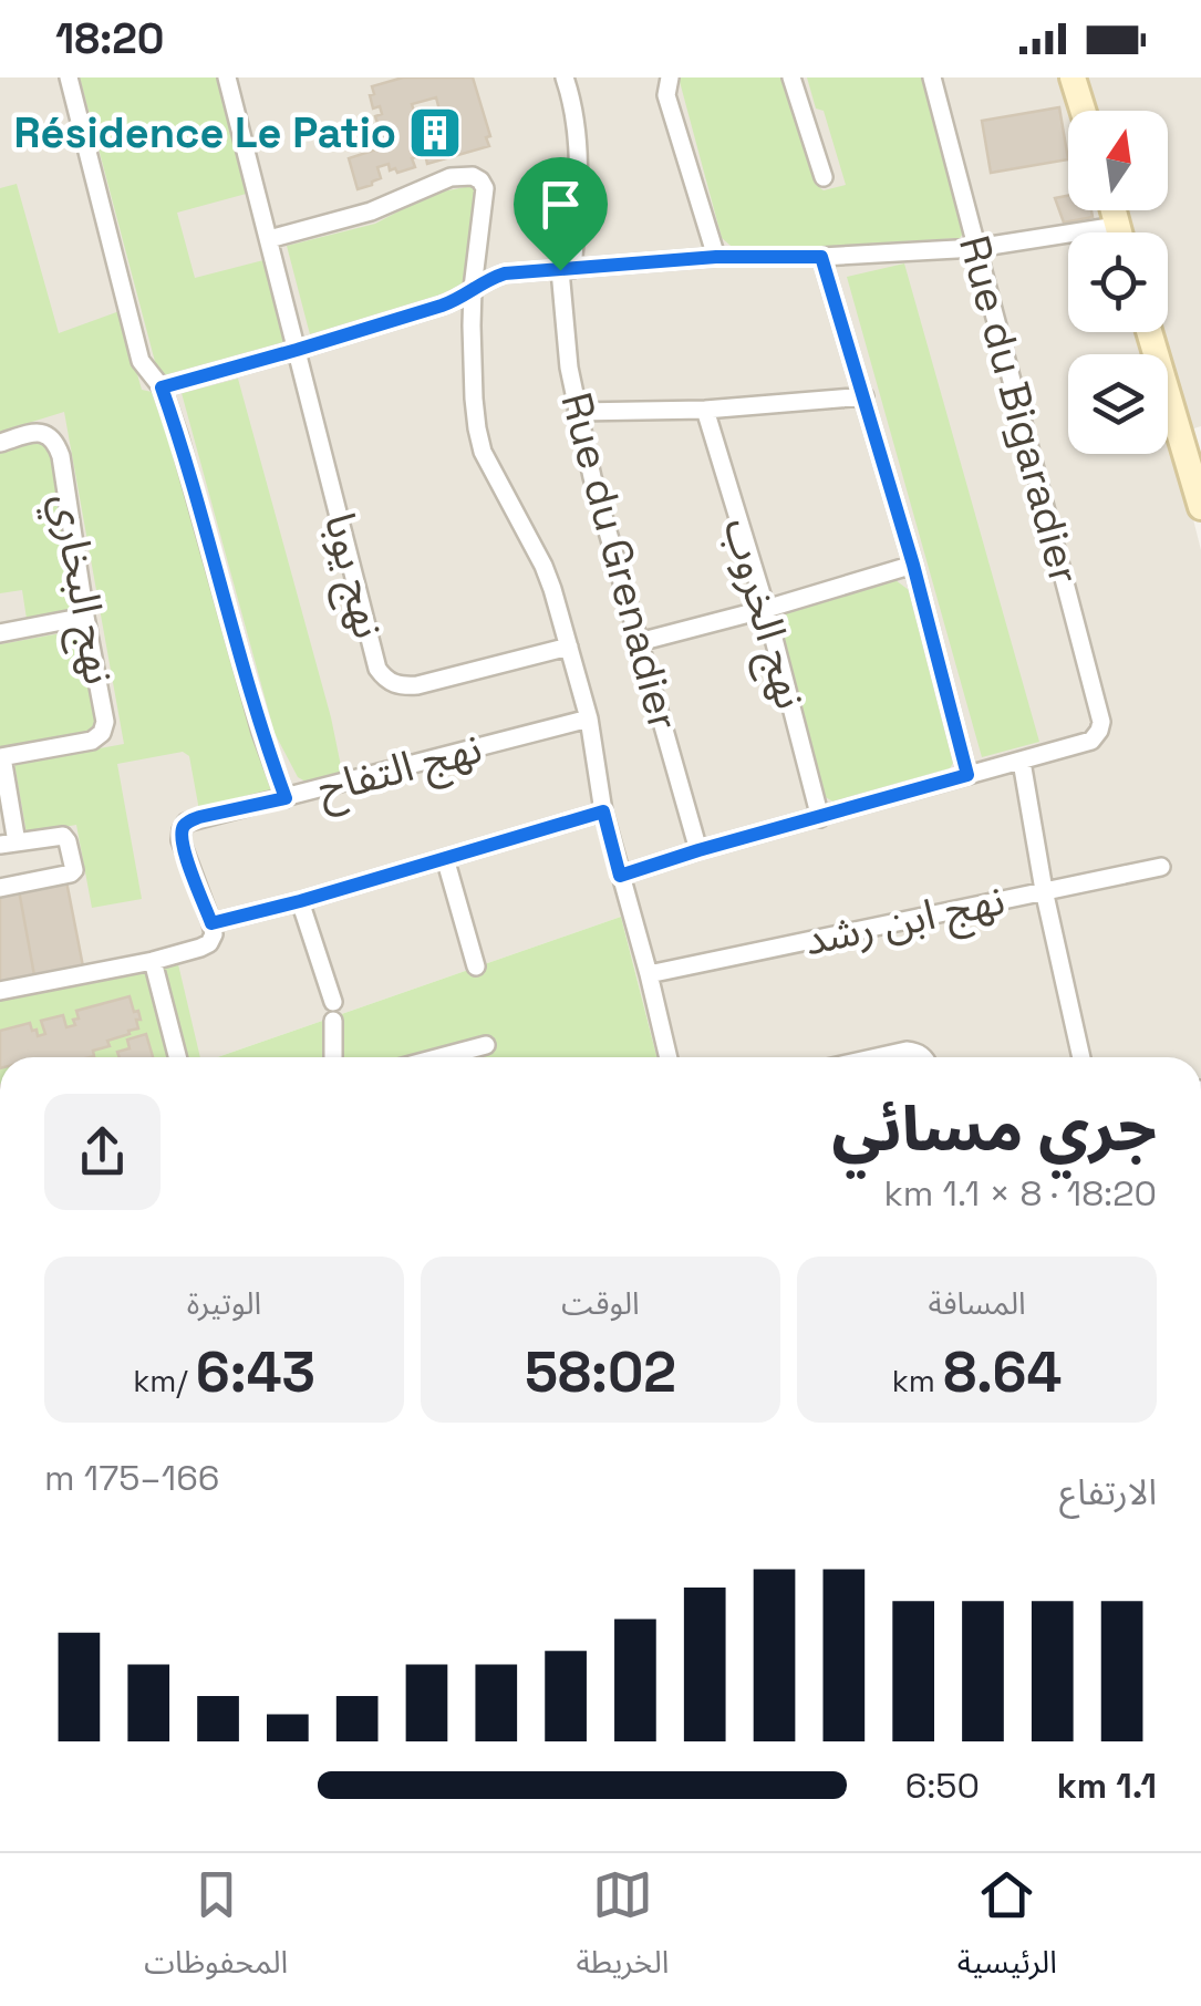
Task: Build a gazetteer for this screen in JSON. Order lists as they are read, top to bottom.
{
  "streets": {
    "street": [
      "Rue du Bigaradier",
      "Rue du Grenadier",
      "نهج يوبا",
      "نهج البخاري",
      "نهج الخروب",
      "نهج التفاح",
      "نهج ابن رشد"
    ]
  },
  "places": {
    "building": ["Résidence Le Patio"]
  },
  "north": "top",
  "page": {
    "status": "18:20",
    "heading": ["جري مسائي", "18:20 · 8 × 1.1 km"],
    "stats": [
      ["المسافة", "8.64 km"],
      ["الوقت", "58:02"],
      ["الوتيرة", "6:43 /km"]
    ],
    "chart": ["الارتفاع", "166–175 m"],
    "list": [
      {
        "name": "1.1 km",
        "note": "6:50"
      }
    ],
    "tabs": ["الرئيسية", "الخريطة", "المحفوظات"]
  }
}
